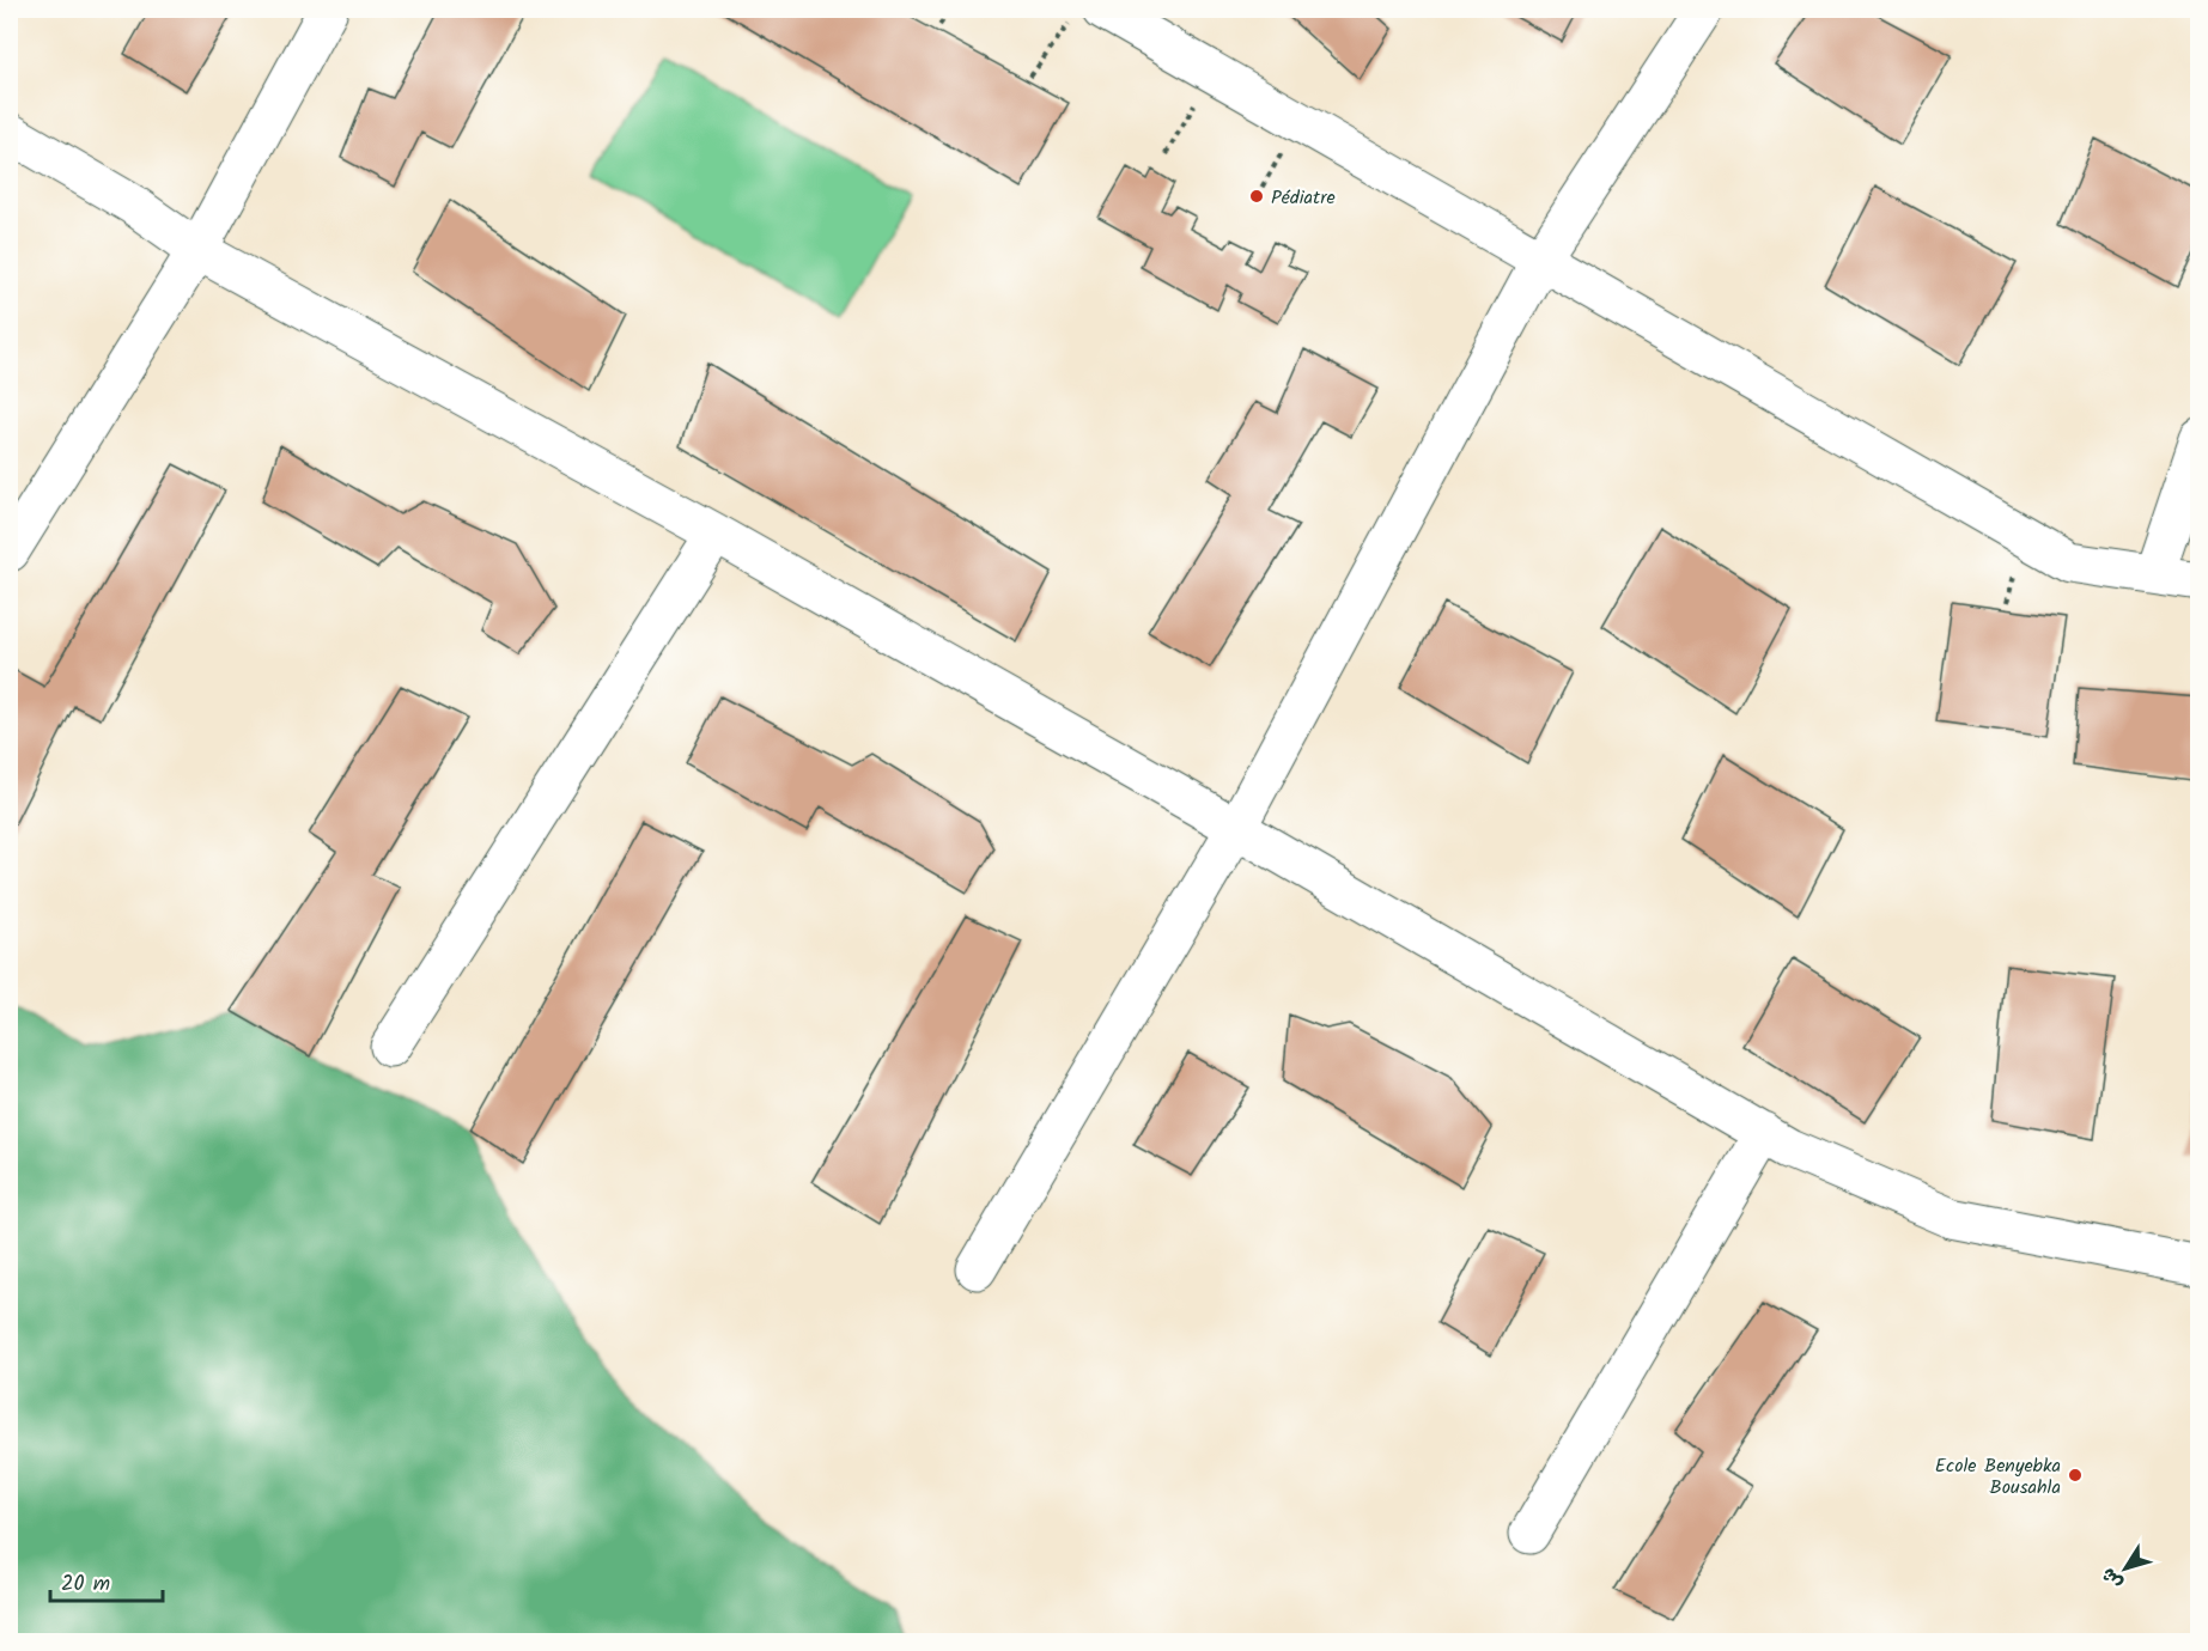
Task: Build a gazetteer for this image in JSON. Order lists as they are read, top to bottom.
{
  "places": ["Pédiatre", "Ecole Benyebka Bousahla"],
  "scale_bar": "20 m",
  "north": "bottom left"
}
